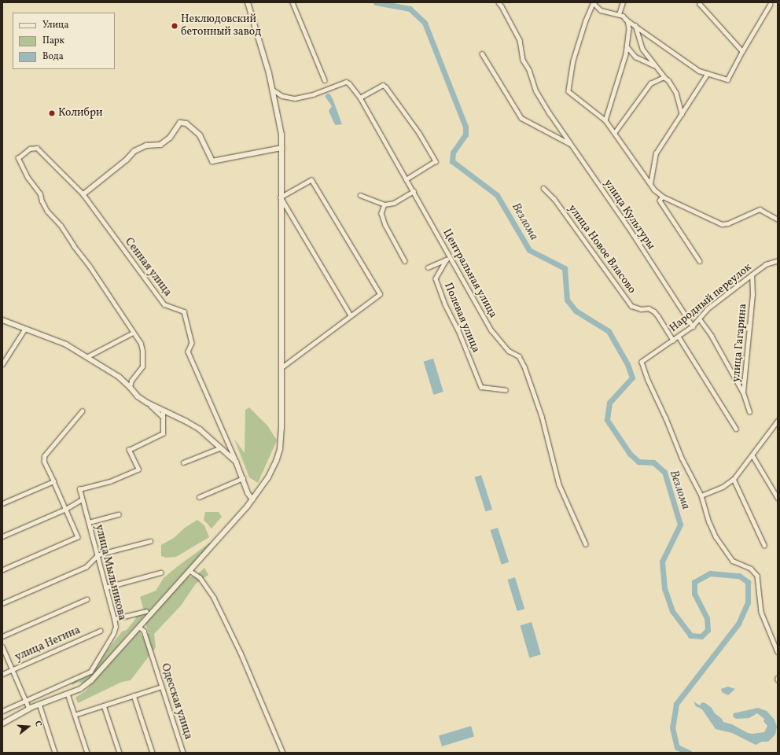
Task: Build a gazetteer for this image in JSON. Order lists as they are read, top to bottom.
{
  "streets": {
    "street": [
      "улица Культуры",
      "улица Новое Власово",
      "Сенная улица",
      "Центральная улица",
      "Народный переулок",
      "Полевая улица",
      "улица Гагарина",
      "улица Мыльникова",
      "улица Негина",
      "Одесская улица"
    ]
  },
  "crossings": [
    ["улица Культуры", "Народный переулок"],
    ["улица Новое Власово", "Народный переулок"],
    ["Центральная улица", "Полевая улица"],
    ["Народный переулок", "улица Гагарина"]
  ],
  "water": ["Везлома"],
  "places": ["Неклюдовский бетонный завод", "Колибри"],
  "legend": ["Улица", "Парк", "Вода"],
  "north": "right"
}
